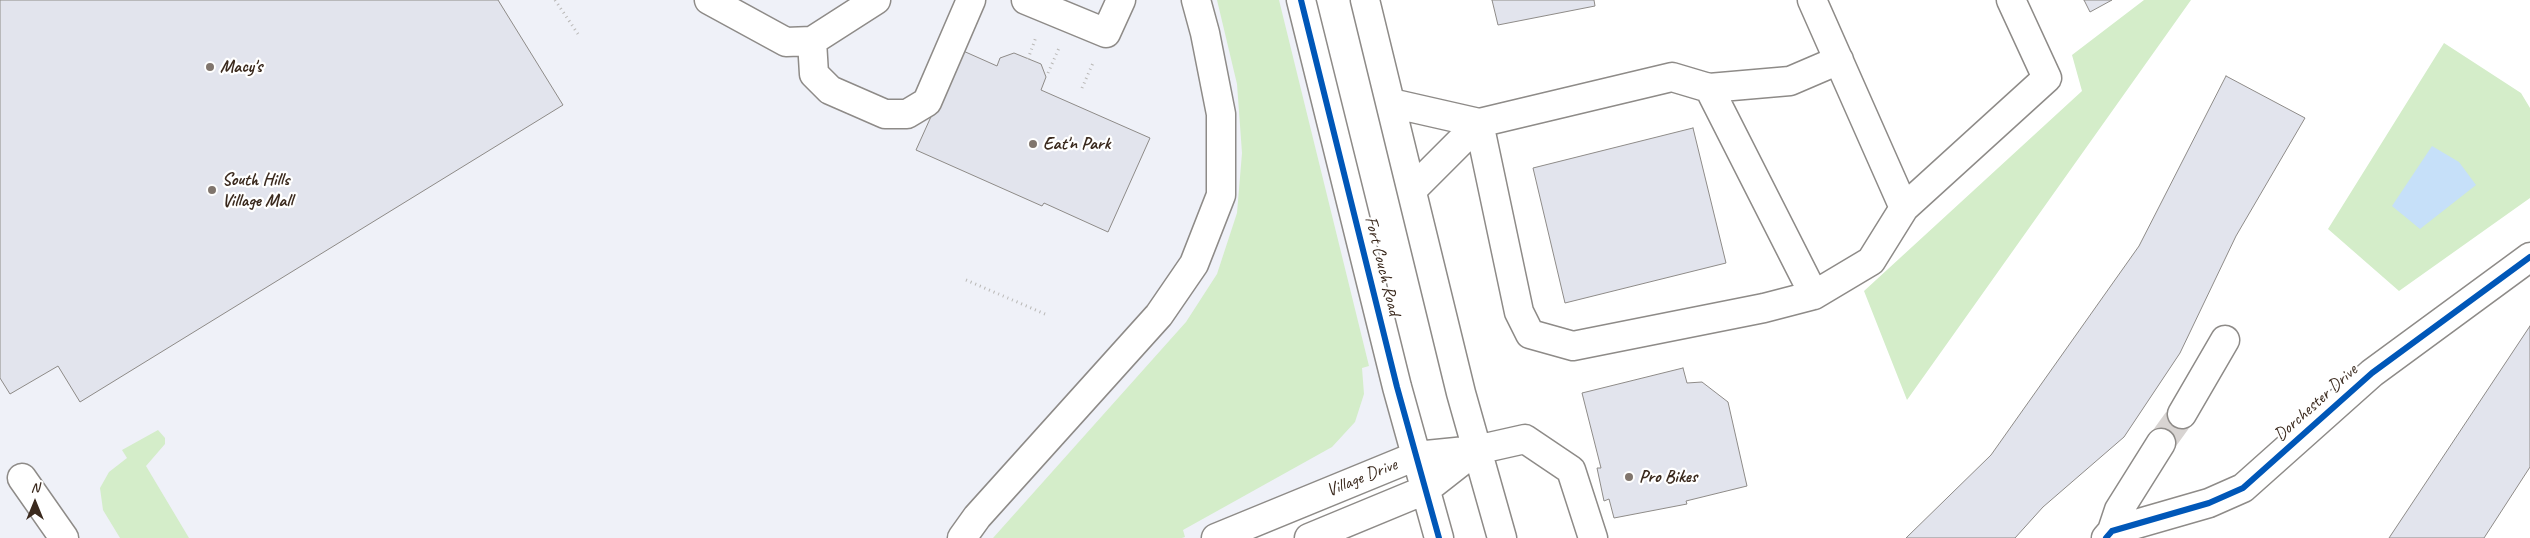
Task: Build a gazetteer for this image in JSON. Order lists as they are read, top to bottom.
{
  "streets": {
    "street": ["Fort Couch Road", "Dorchester Drive", "Village Drive"]
  },
  "crossings": [
    ["Fort Couch Road", "Village Drive"]
  ],
  "places": [
    "Macy's",
    "Eat'n Park",
    "South Hills Village Mall",
    "Pro Bikes"
  ],
  "north": "top"
}
